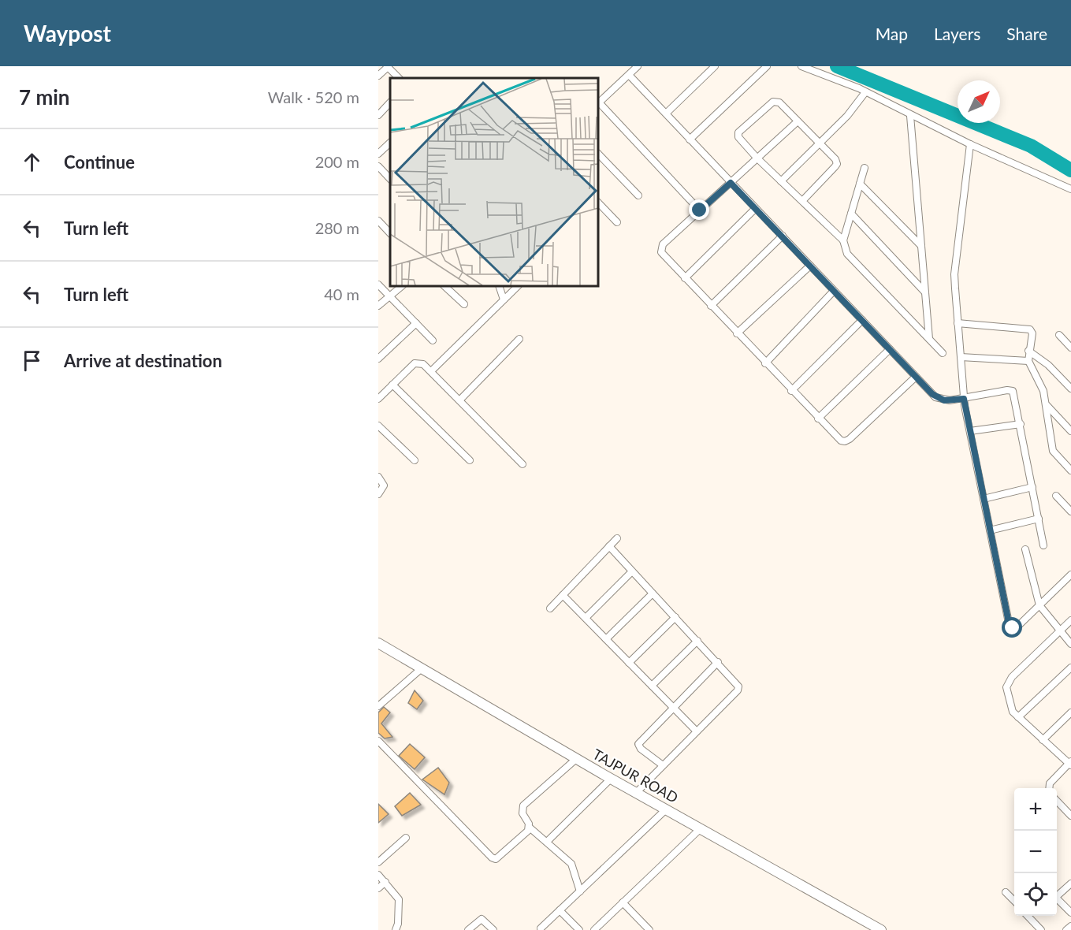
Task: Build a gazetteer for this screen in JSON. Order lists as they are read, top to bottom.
{
  "streets": {
    "main road": ["TAJPUR ROAD"]
  },
  "north": "top right",
  "page": {
    "header": "Waypost",
    "nav": ["Map", "Layers", "Share"],
    "heading": ["7 min", "Walk · 520 m"],
    "list": [
      ["Continue", "200 m"],
      ["Turn left", "280 m"],
      ["Turn left", "40 m"],
      "Arrive at destination"
    ],
    "map_buttons": ["+", "−"]
  }
}
